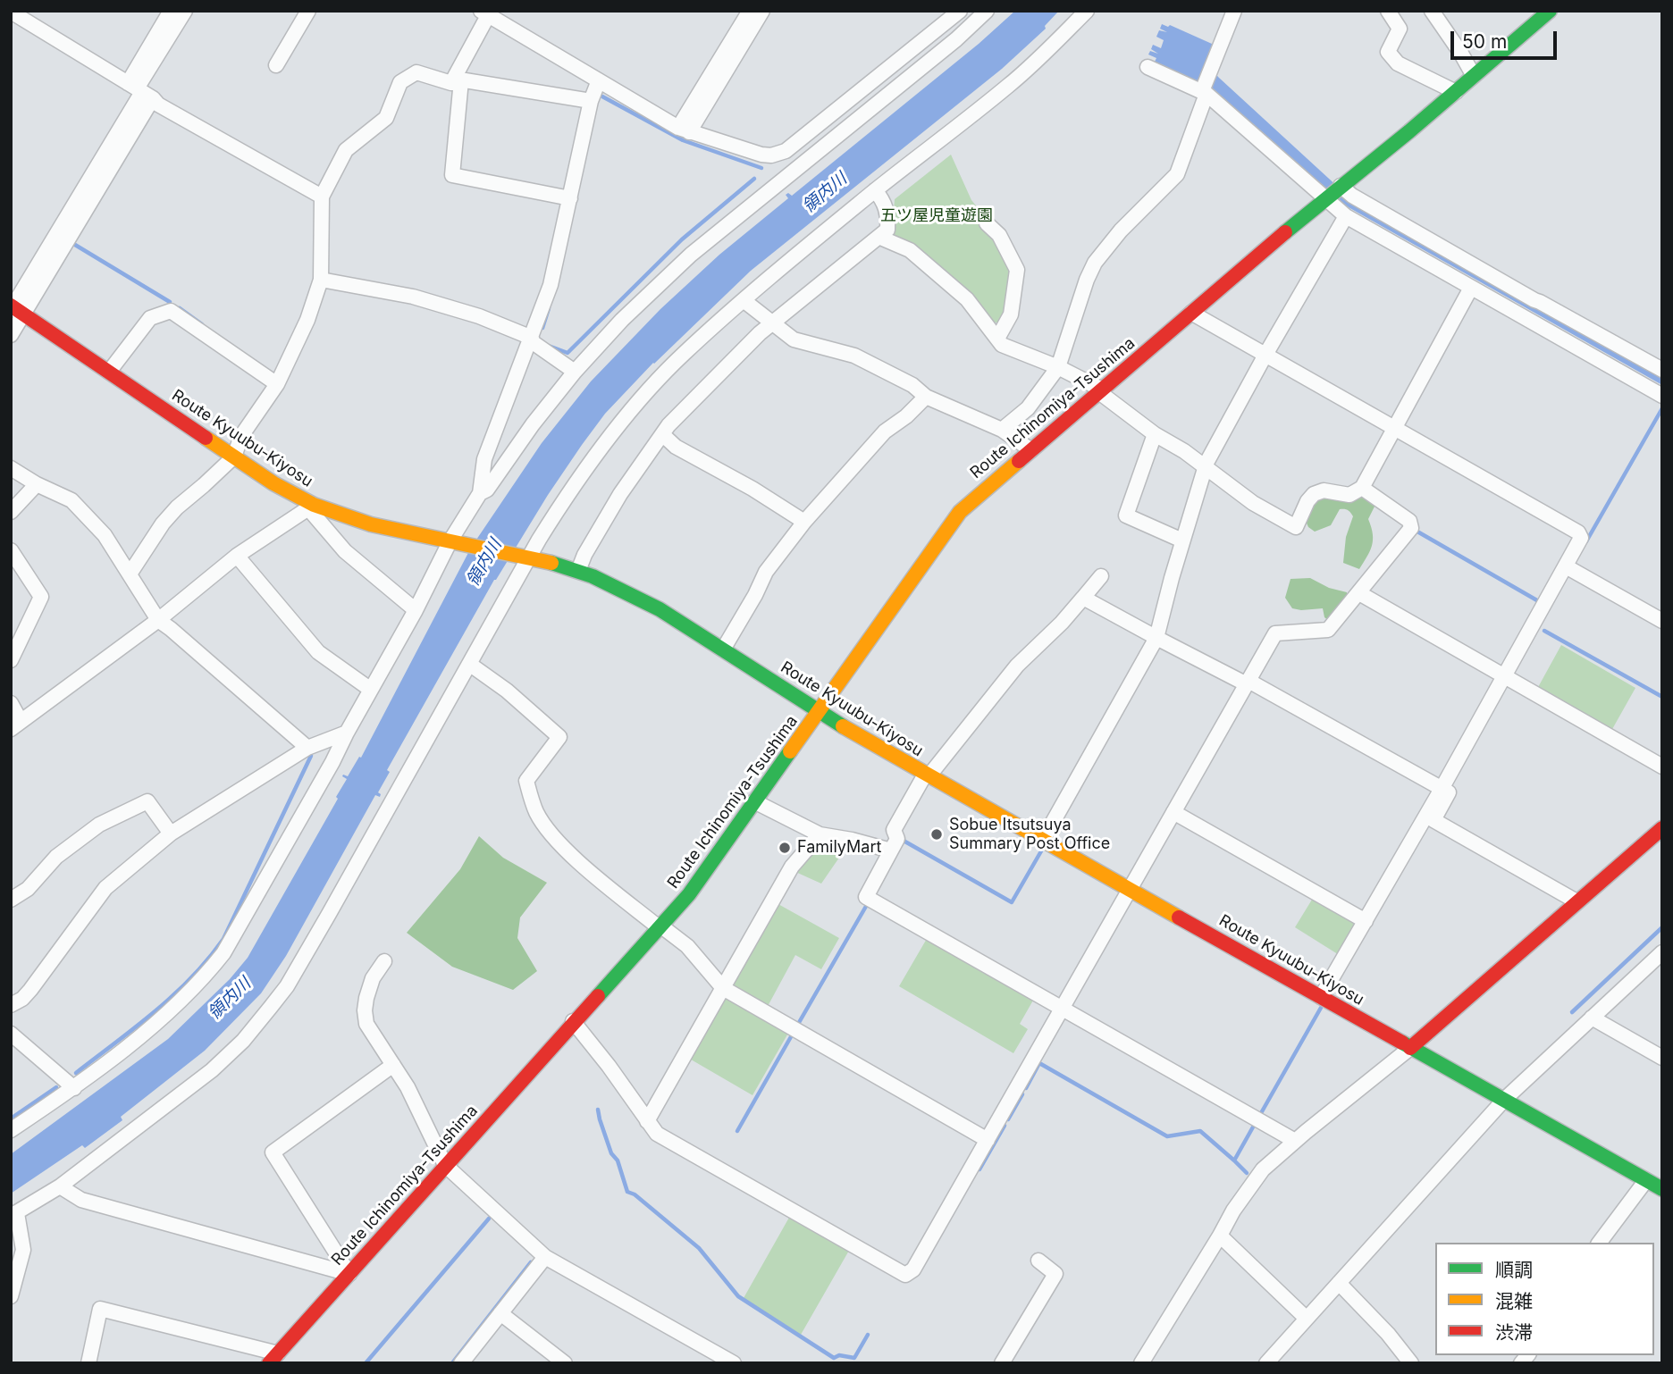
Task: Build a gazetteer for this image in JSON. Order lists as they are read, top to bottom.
{
  "streets": {
    "main road": ["Route Ichinomiya-Tsushima", "Route Kyuubu-Kiyosu"]
  },
  "crossings": [
    ["Route Ichinomiya-Tsushima", "Route Kyuubu-Kiyosu"]
  ],
  "water": ["領内川"],
  "parks": ["五ツ屋児童遊園"],
  "places": ["Sobue Itsutsuya Summary Post Office", "FamilyMart"],
  "legend": ["順調", "混雑", "渋滞"],
  "scale_bar": "50 m"
}
